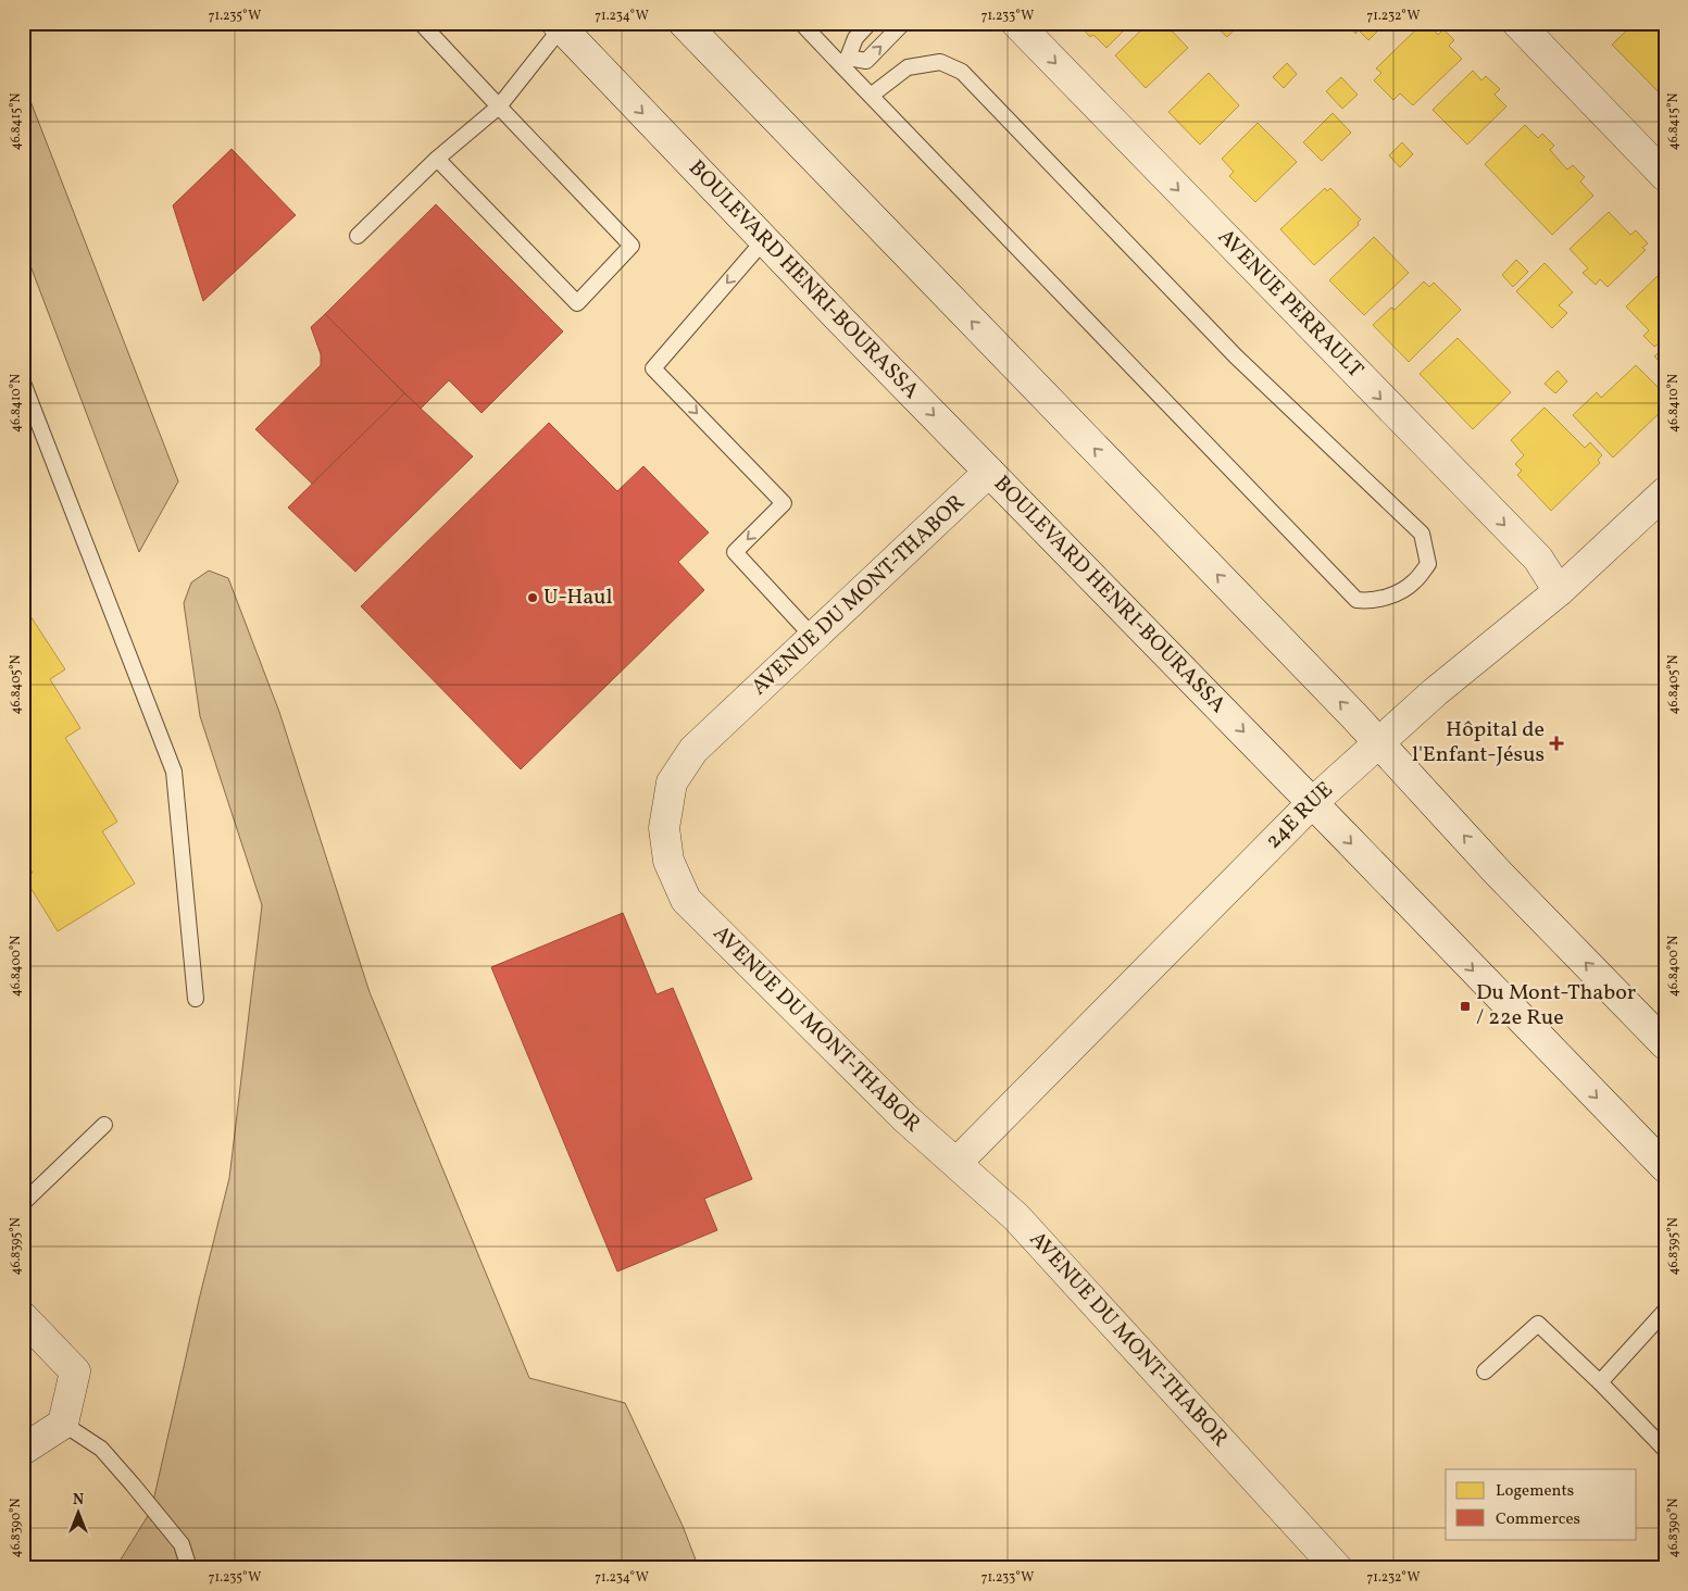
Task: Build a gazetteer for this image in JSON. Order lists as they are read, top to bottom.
{
  "streets": {
    "street": [
      "BOULEVARD HENRI-BOURASSA",
      "AVENUE PERRAULT",
      "AVENUE DU MONT-THABOR",
      "24E RUE"
    ]
  },
  "crossings": [
    ["BOULEVARD HENRI-BOURASSA", "AVENUE DU MONT-THABOR"],
    ["BOULEVARD HENRI-BOURASSA", "24E RUE"],
    ["AVENUE PERRAULT", "24E RUE"],
    ["AVENUE DU MONT-THABOR", "24E RUE"]
  ],
  "places": {
    "other": ["U-Haul"],
    "health": ["Hôpital de l'Enfant-Jésus"],
    "transit": ["Du Mont-Thabor / 22e Rue"]
  },
  "legend": ["Logements", "Commerces"],
  "north": "top",
  "coordinates": [
    "71.235°W",
    "71.234°W",
    "71.233°W",
    "71.232°W",
    "46.8415°N",
    "46.8410°N",
    "46.8405°N",
    "46.8400°N",
    "46.8395°N",
    "46.8390°N"
  ]
}
